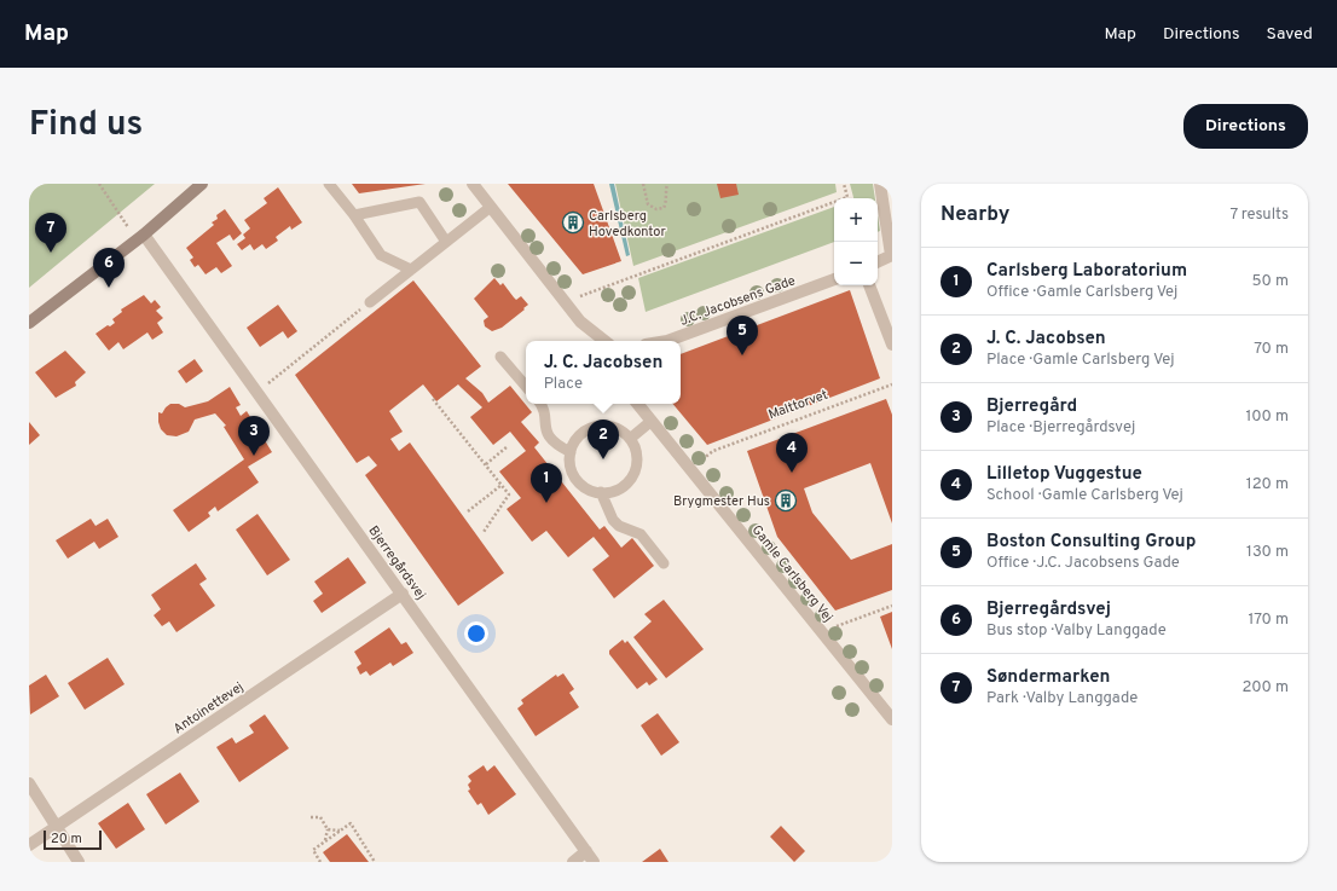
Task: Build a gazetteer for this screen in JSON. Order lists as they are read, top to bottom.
{
  "streets": {
    "street": [
      "J.C. Jacobsens Gade",
      "Bjerregårdsvej",
      "Gamle Carlsberg Vej",
      "Antoinettevej"
    ],
    "path": ["Malttorvet"]
  },
  "crossings": [
    ["Bjerregårdsvej", "Antoinettevej"]
  ],
  "places": {
    "building": ["Carlsberg Hovedkontor", "Brygmester Hus"]
  },
  "scale_bar": "20 m",
  "page": {
    "header": "Map",
    "nav": ["Map", "Directions", "Saved"],
    "title": "Find us",
    "buttons": "Directions",
    "heading": ["Nearby", "7 results"],
    "map_buttons": ["+", "−"],
    "pins": [
      "7",
      "6",
      "5",
      "3",
      "2",
      "4",
      "1"
    ],
    "list": [
      {
        "mark": "1",
        "name": "Carlsberg Laboratorium",
        "note": "Office · Gamle Carlsberg Vej",
        "value": "50 m"
      },
      {
        "mark": "2",
        "name": "J. C. Jacobsen",
        "note": "Place · Gamle Carlsberg Vej",
        "value": "70 m"
      },
      {
        "mark": "3",
        "name": "Bjerregård",
        "note": "Place · Bjerregårdsvej",
        "value": "100 m"
      },
      {
        "mark": "4",
        "name": "Lilletop Vuggestue",
        "note": "School · Gamle Carlsberg Vej",
        "value": "120 m"
      },
      {
        "mark": "5",
        "name": "Boston Consulting Group",
        "note": "Office · J.C. Jacobsens Gade",
        "value": "130 m"
      },
      {
        "mark": "6",
        "name": "Bjerregårdsvej",
        "note": "Bus stop · Valby Langgade",
        "value": "170 m"
      },
      {
        "mark": "7",
        "name": "Søndermarken",
        "note": "Park · Valby Langgade",
        "value": "200 m"
      }
    ],
    "popup": ["J. C. Jacobsen", "Place"],
    "scale": "20 m"
  }
}
